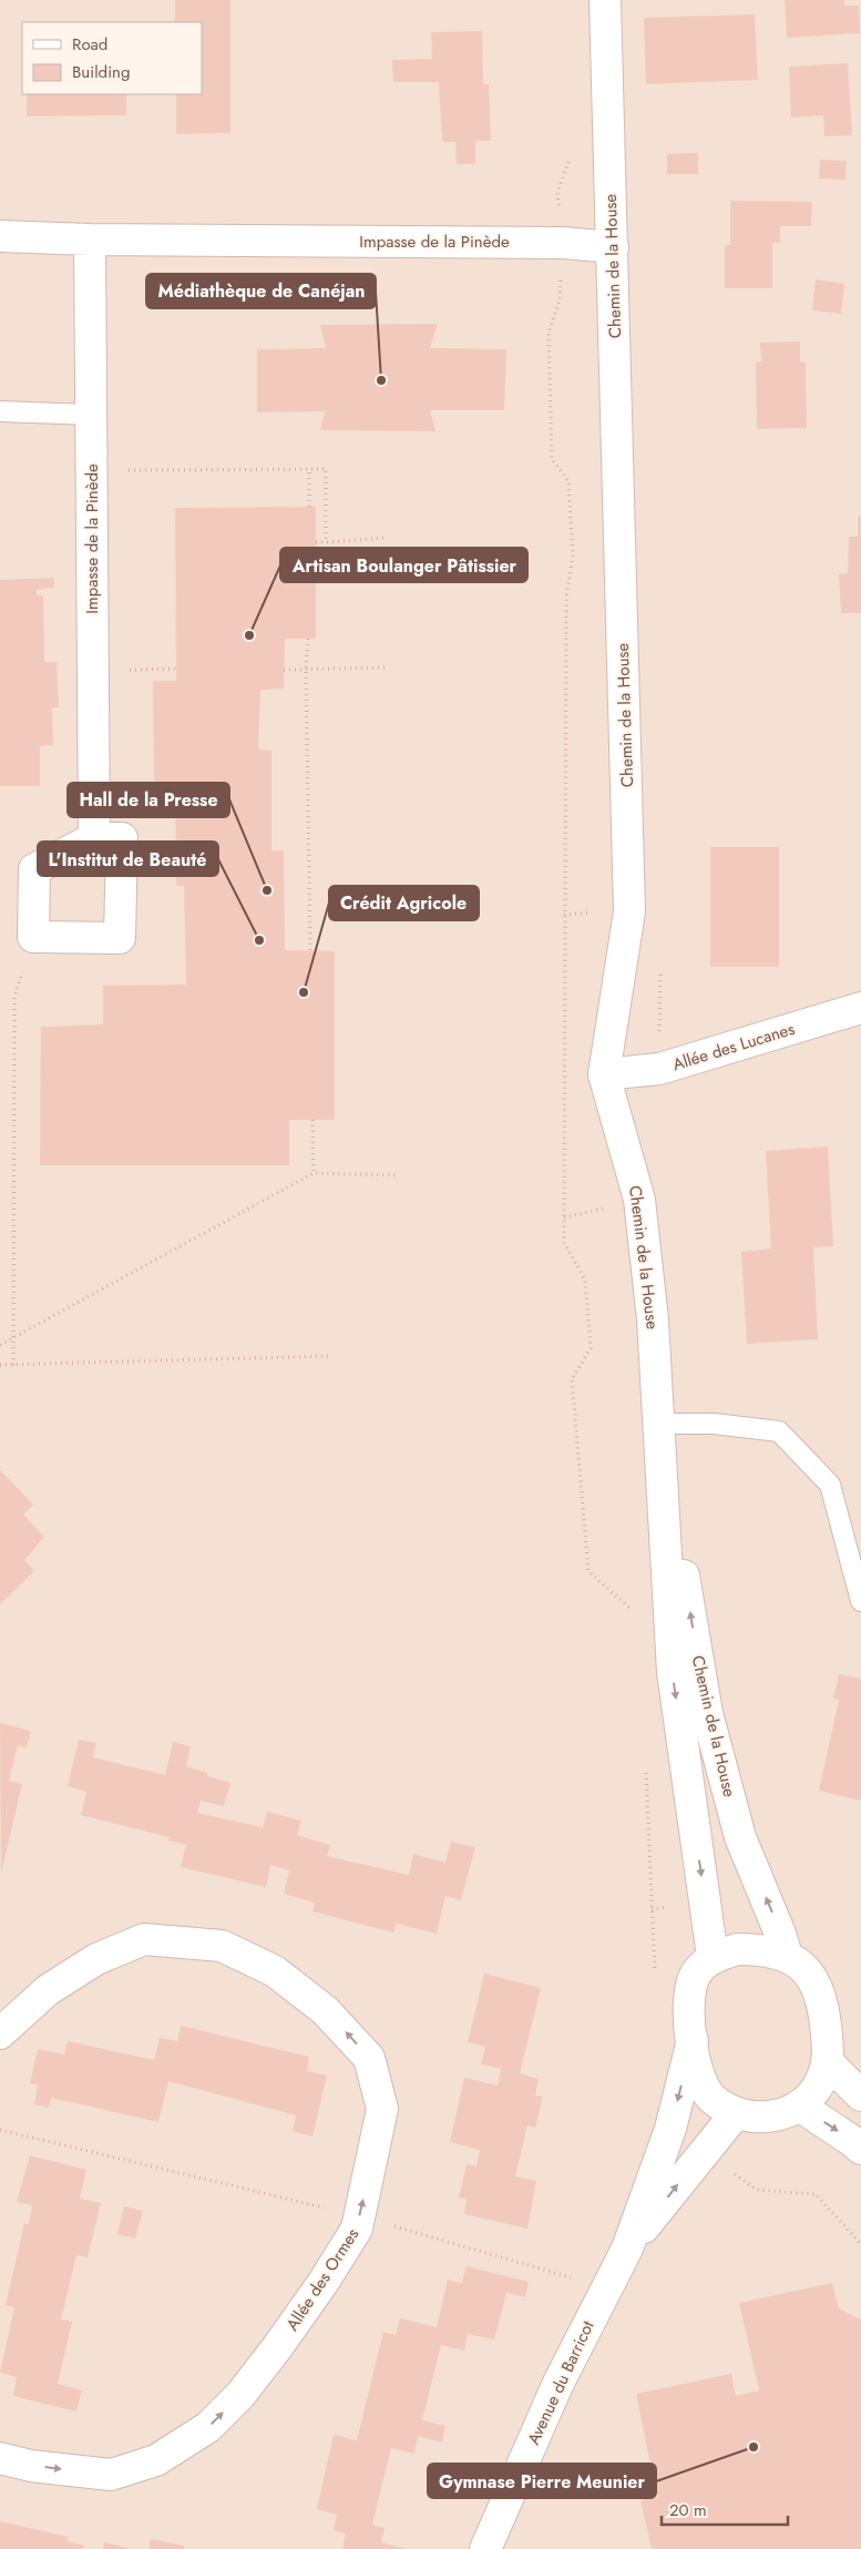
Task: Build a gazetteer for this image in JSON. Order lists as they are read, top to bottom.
{
  "streets": {
    "street": [
      "Impasse de la Pinède",
      "Chemin de la House",
      "Allée des Lucanes",
      "Allée des Ormes",
      "Avenue du Barricot"
    ]
  },
  "crossings": [
    ["Impasse de la Pinède", "Chemin de la House"],
    ["Chemin de la House", "Allée des Lucanes"],
    ["Chemin de la House", "Avenue du Barricot"]
  ],
  "places": [
    "Médiathèque de Canéjan",
    "Artisan Boulanger Pâtissier",
    "Hall de la Presse",
    "L'Institut de Beauté",
    "Crédit Agricole",
    "Gymnase Pierre Meunier"
  ],
  "legend": ["Road", "Building"],
  "scale_bar": "20 m"
}
